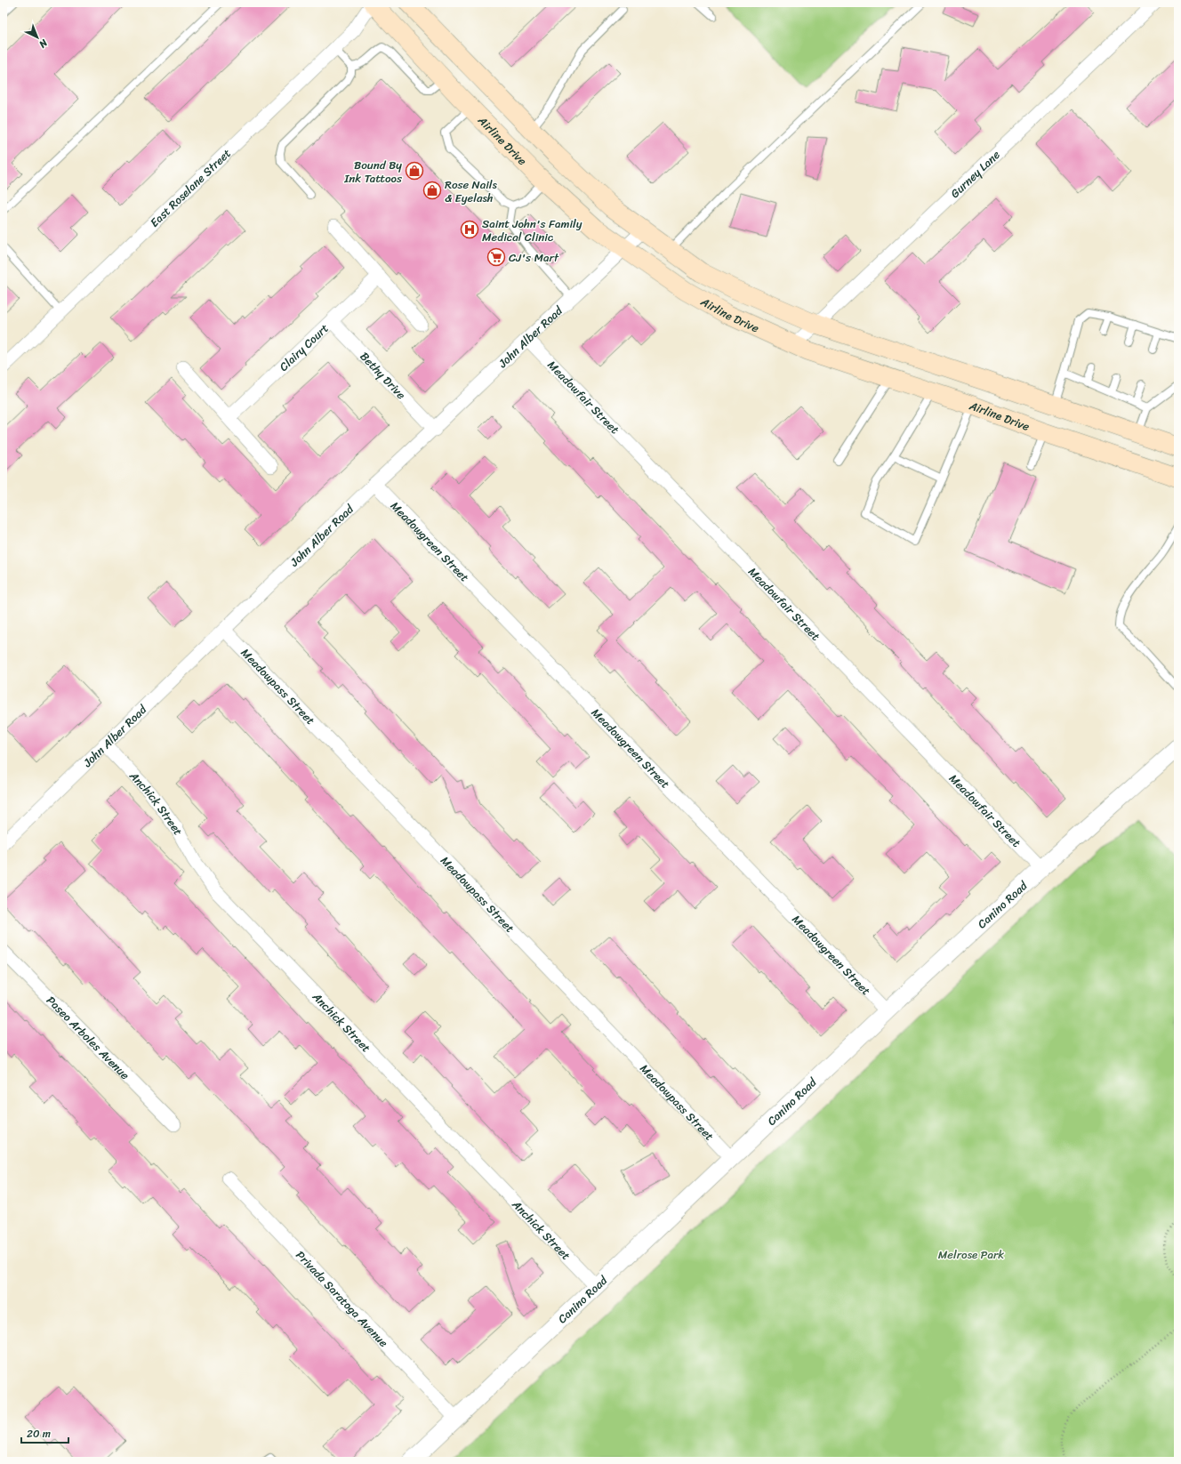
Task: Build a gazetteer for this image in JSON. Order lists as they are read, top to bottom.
{
  "streets": {
    "main road": ["Airline Drive"],
    "street": [
      "Gurney Lane",
      "East Roselane Street",
      "John Alber Road",
      "Clairy Court",
      "Bethy Drive",
      "Meadowfair Street",
      "Meadowgreen Street",
      "Meadowpass Street",
      "Anchick Street",
      "Canino Road",
      "Paseo Arboles Avenue",
      "Privada Saratoga Avenue"
    ]
  },
  "crossings": [
    ["Airline Drive", "Gurney Lane"],
    ["Airline Drive", "East Roselane Street"],
    ["Airline Drive", "John Alber Road"],
    ["John Alber Road", "Bethy Drive"],
    ["John Alber Road", "Meadowfair Street"],
    ["John Alber Road", "Meadowgreen Street"],
    ["John Alber Road", "Meadowpass Street"],
    ["John Alber Road", "Anchick Street"],
    ["Clairy Court", "Bethy Drive"],
    ["Meadowfair Street", "Canino Road"],
    ["Meadowgreen Street", "Canino Road"],
    ["Meadowpass Street", "Canino Road"],
    ["Anchick Street", "Canino Road"],
    ["Canino Road", "Privada Saratoga Avenue"]
  ],
  "parks": ["Melrose Park"],
  "places": {
    "shop": ["Bound By Ink Tattoos", "Rose Nails & Eyelash"],
    "hospital": ["Saint John's Family Medical Clinic"],
    "supermarket": ["CJ's Mart"]
  },
  "scale_bar": "20 m",
  "north": "bottom right"
}
